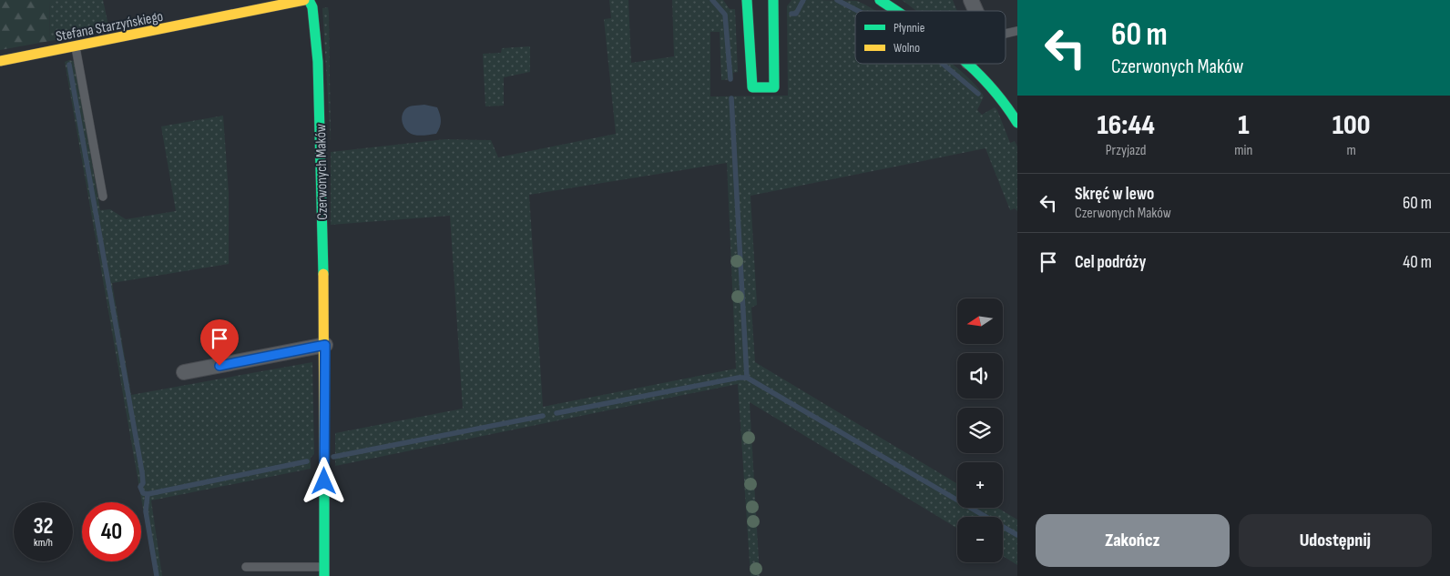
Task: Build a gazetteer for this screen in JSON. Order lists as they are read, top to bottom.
{
  "streets": {
    "street": ["Stefana Starzyńskiego", "Czerwonych Maków"]
  },
  "legend": ["Płynnie", "Wolno"],
  "north": "left",
  "page": {
    "turn": ["60 m", "Czerwonych Maków"],
    "eta": [
      "16:44",
      "Przyjazd",
      "1",
      "min",
      "100",
      "m"
    ],
    "list": [
      {
        "name": "Skręć w lewo",
        "note": "Czerwonych Maków",
        "value": "60 m"
      },
      {
        "name": "Cel podróży",
        "value": "40 m"
      }
    ],
    "map_buttons": ["+", "−"],
    "speed": "32 km/h",
    "limit": "40",
    "buttons": ["Zakończ", "Udostępnij"]
  }
}
